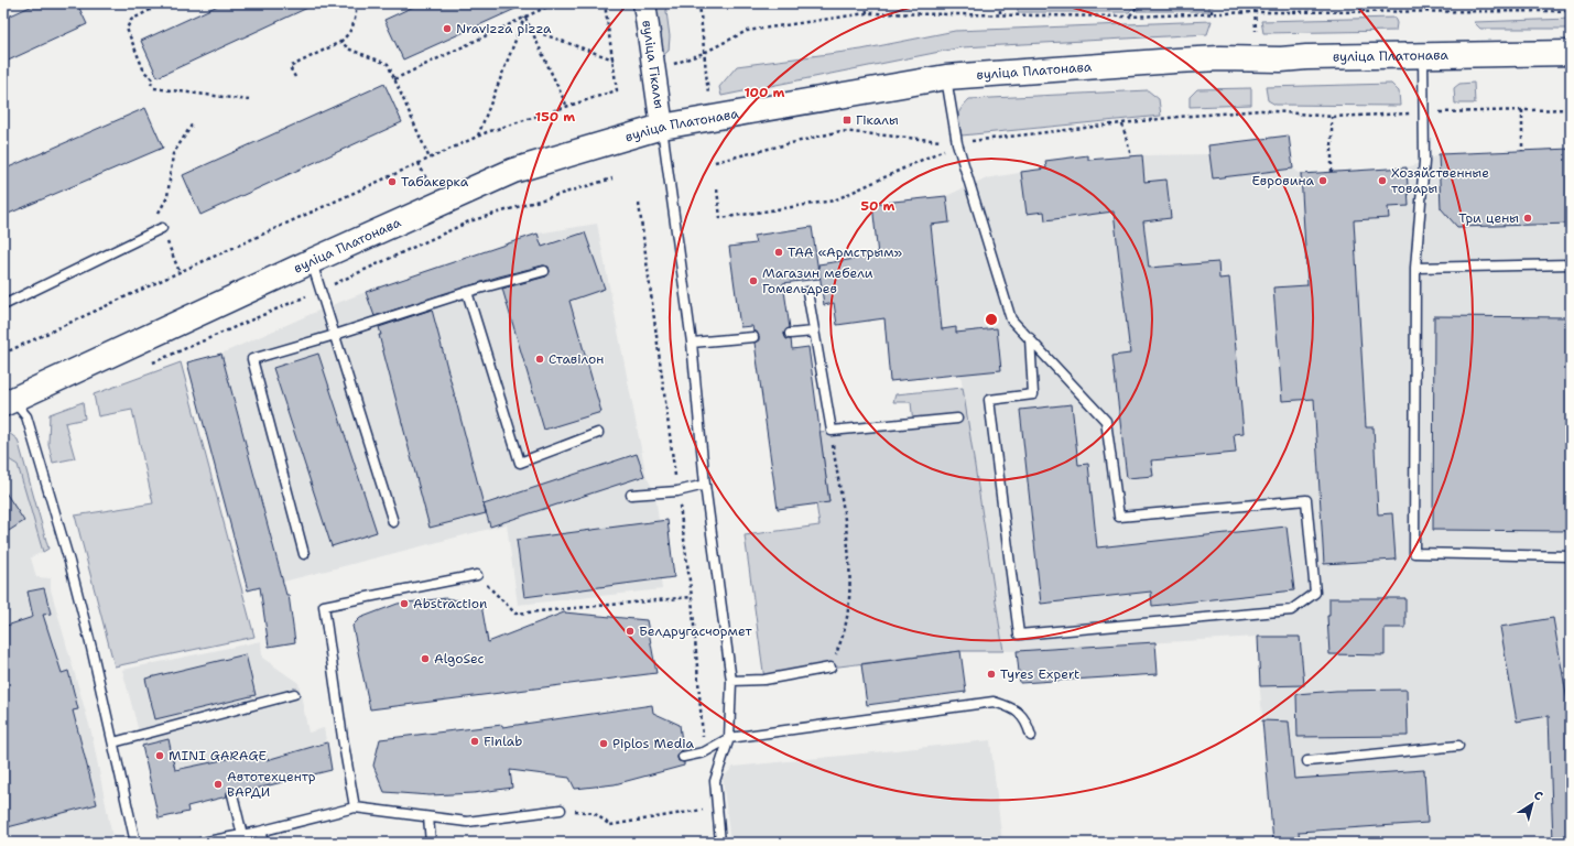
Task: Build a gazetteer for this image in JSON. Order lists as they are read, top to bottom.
{
  "streets": {
    "main road": ["вуліца Платонава"],
    "street": ["вуліца Гікалы"]
  },
  "crossings": [
    ["вуліца Платонава", "вуліца Гікалы"]
  ],
  "places": {
    "other": [
      "Nravizza pizza",
      "Евровина",
      "Хозяйственные товары",
      "Табакерка",
      "Три цены",
      "ТАА «Армстрым»",
      "Магазин мебели Гомельдрев",
      "Ставілон",
      "Abstraction",
      "Белдругасчормет",
      "AlgoSec",
      "Tyres Expert",
      "Finlab",
      "Piplos Media",
      "MINI GARAGE",
      "Автотехцентр ВАРДИ"
    ],
    "transit": ["Гікалы"]
  },
  "north": "top right",
  "rings": ["100 m", "150 m", "50 m"]
}
